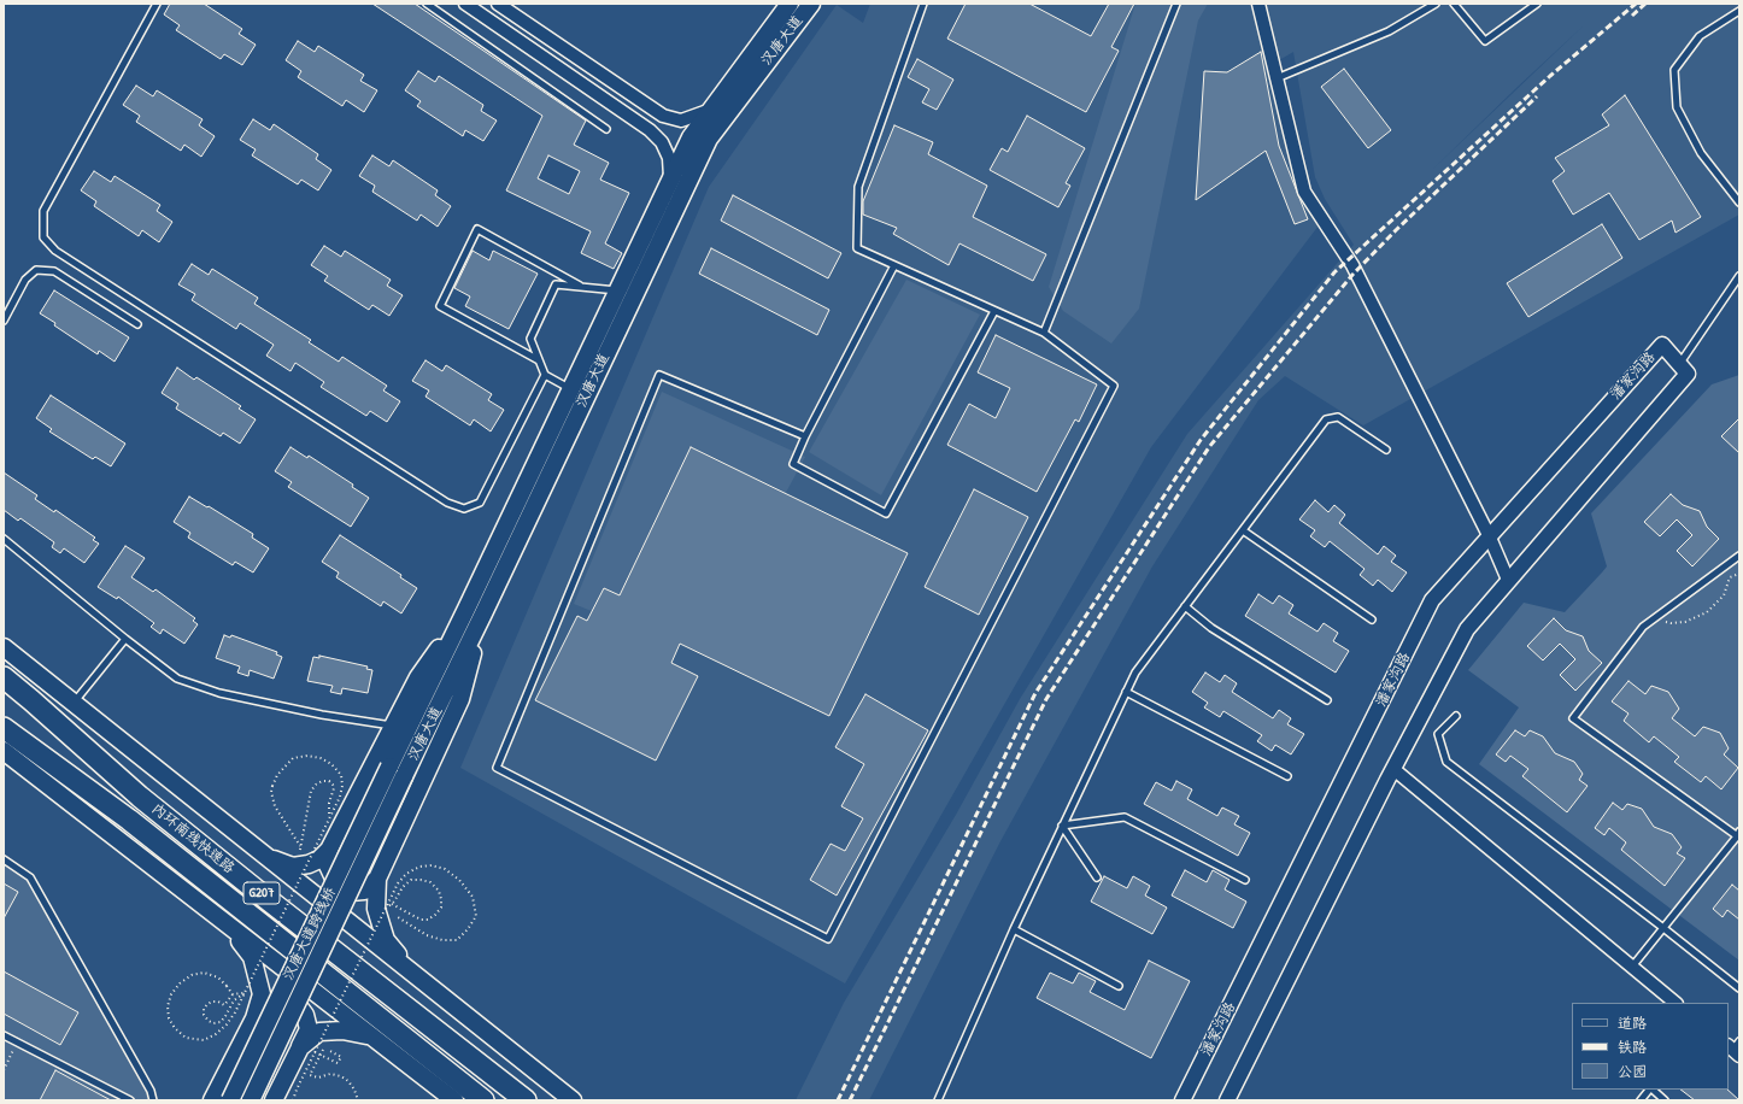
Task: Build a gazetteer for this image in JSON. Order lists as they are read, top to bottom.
{
  "streets": {
    "highway": ["内环南线快速路", "G207"],
    "main road": ["汉唐大道", "汉唐大道跨线桥"],
    "street": ["潘家沟路"]
  },
  "crossings": [
    ["汉唐大道", "汉唐大道跨线桥"]
  ],
  "legend": ["道路", "铁路", "公园"]
}
